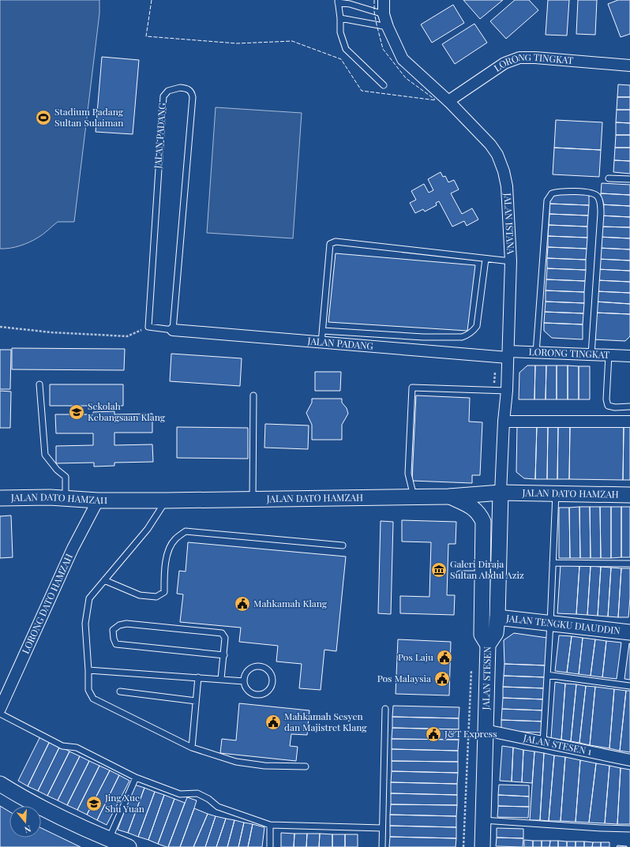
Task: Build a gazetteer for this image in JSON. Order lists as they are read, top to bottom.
{
  "streets": {
    "main road": ["JALAN DATO HAMZAH", "JALAN TENGKU DIAUDDIN", "JALAN STESEN"],
    "street": [
      "LORONG TINGKAT",
      "JALAN PADANG",
      "JALAN ISTANA",
      "LORONG DATO HAMZAH",
      "JALAN STESEN 1"
    ]
  },
  "crossings": [
    ["LORONG TINGKAT", "JALAN PADANG"],
    ["LORONG TINGKAT", "JALAN ISTANA"],
    ["JALAN PADANG", "JALAN ISTANA"],
    ["JALAN ISTANA", "JALAN DATO HAMZAH"],
    ["JALAN ISTANA", "JALAN STESEN"],
    ["JALAN DATO HAMZAH", "LORONG DATO HAMZAH"],
    ["JALAN DATO HAMZAH", "JALAN STESEN"],
    ["JALAN TENGKU DIAUDDIN", "JALAN STESEN"],
    ["JALAN STESEN", "JALAN STESEN 1"]
  ],
  "places": {
    "sports": ["Stadium Padang Sultan Sulaiman"],
    "school or university": ["Sekolah Kebangsaan Klang", "Jing Xue Shu Yuan"],
    "museum": ["Galeri Diraja Sultan Abdul Aziz"],
    "public building": [
      "Mahkamah Klang",
      "Pos Laju",
      "Pos Malaysia",
      "Mahkamah Sesyen dan Majistret Klang",
      "J&T Express"
    ]
  },
  "north": "bottom"
}
